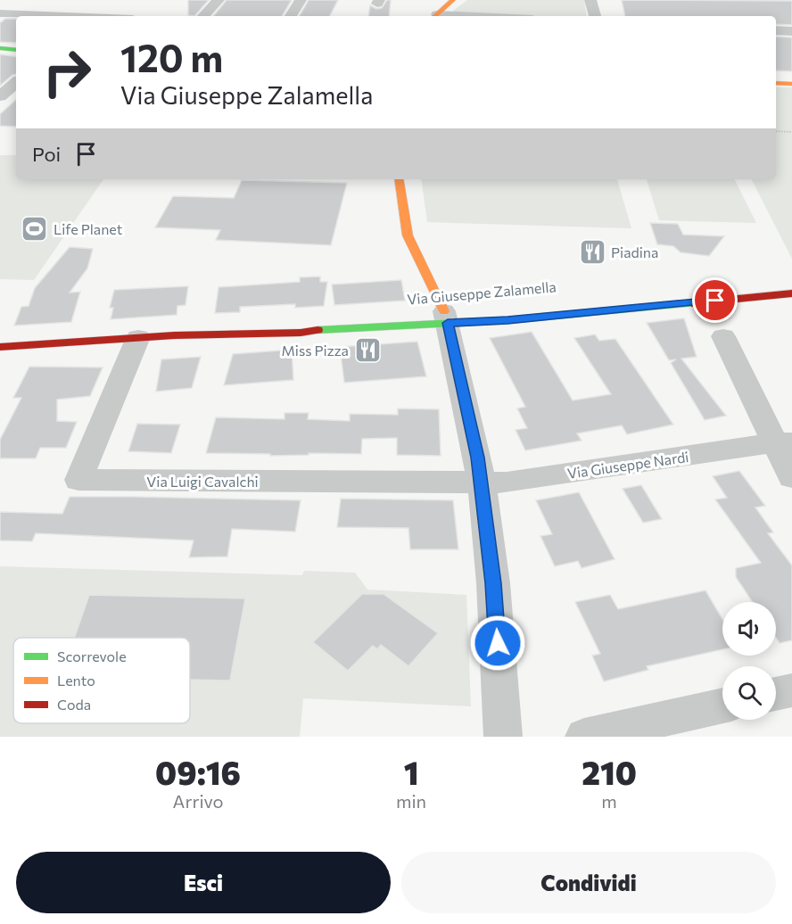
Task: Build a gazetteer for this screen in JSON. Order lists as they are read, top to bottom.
{
  "streets": {
    "street": ["Via Giuseppe Zalamella", "Via Giuseppe Nardi", "Via Luigi Cavalchi"]
  },
  "crossings": [
    ["Via Giuseppe Zalamella", "Via Luigi Cavalchi"],
    ["Via Giuseppe Nardi", "Via Luigi Cavalchi"]
  ],
  "places": {
    "sports": ["Life Planet"],
    "restaurant": ["Piadina", "Miss Pizza"]
  },
  "legend": ["Scorrevole", "Lento", "Coda"],
  "page": {
    "turn": ["120 m", "Via Giuseppe Zalamella"],
    "then": "Poi",
    "eta": [
      "09:16",
      "Arrivo",
      "1",
      "min",
      "210",
      "m"
    ],
    "buttons": ["Esci", "Condividi"]
  }
}
